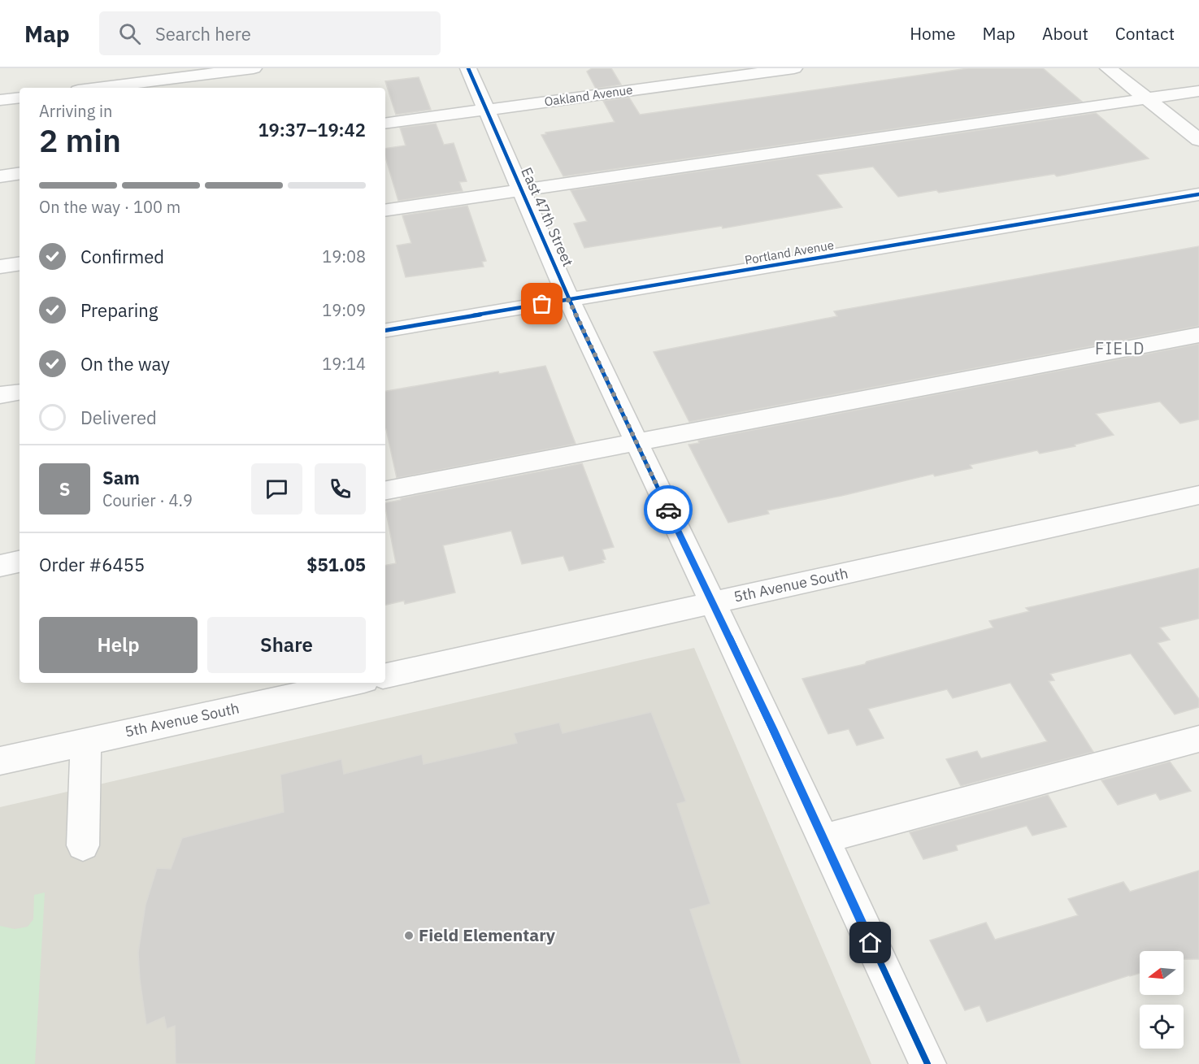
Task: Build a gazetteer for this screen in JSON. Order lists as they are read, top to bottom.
{
  "streets": {
    "street": [
      "Oakland Avenue",
      "East 47th Street",
      "Portland Avenue",
      "5th Avenue South"
    ]
  },
  "crossings": [
    ["Oakland Avenue", "East 47th Street"],
    ["East 47th Street", "Portland Avenue"],
    ["East 47th Street", "5th Avenue South"]
  ],
  "districts": ["FIELD"],
  "places": ["Field Elementary"],
  "north": "left",
  "page": {
    "header": "Map",
    "search": "Search here",
    "nav": [
      "Home",
      "Map",
      "About",
      "Contact"
    ],
    "heading": ["2 min", "Arriving in", "19:37–19:42"],
    "panel": [
      "Sam",
      "Courier · 4.9",
      "Order #6455",
      "$51.05"
    ],
    "bar": "On the way · 100 m",
    "list": [
      ["Confirmed", "19:08"],
      ["Preparing", "19:09"],
      ["On the way", "19:14"],
      "Delivered"
    ],
    "round": "S",
    "buttons": ["Help", "Share"]
  }
}
